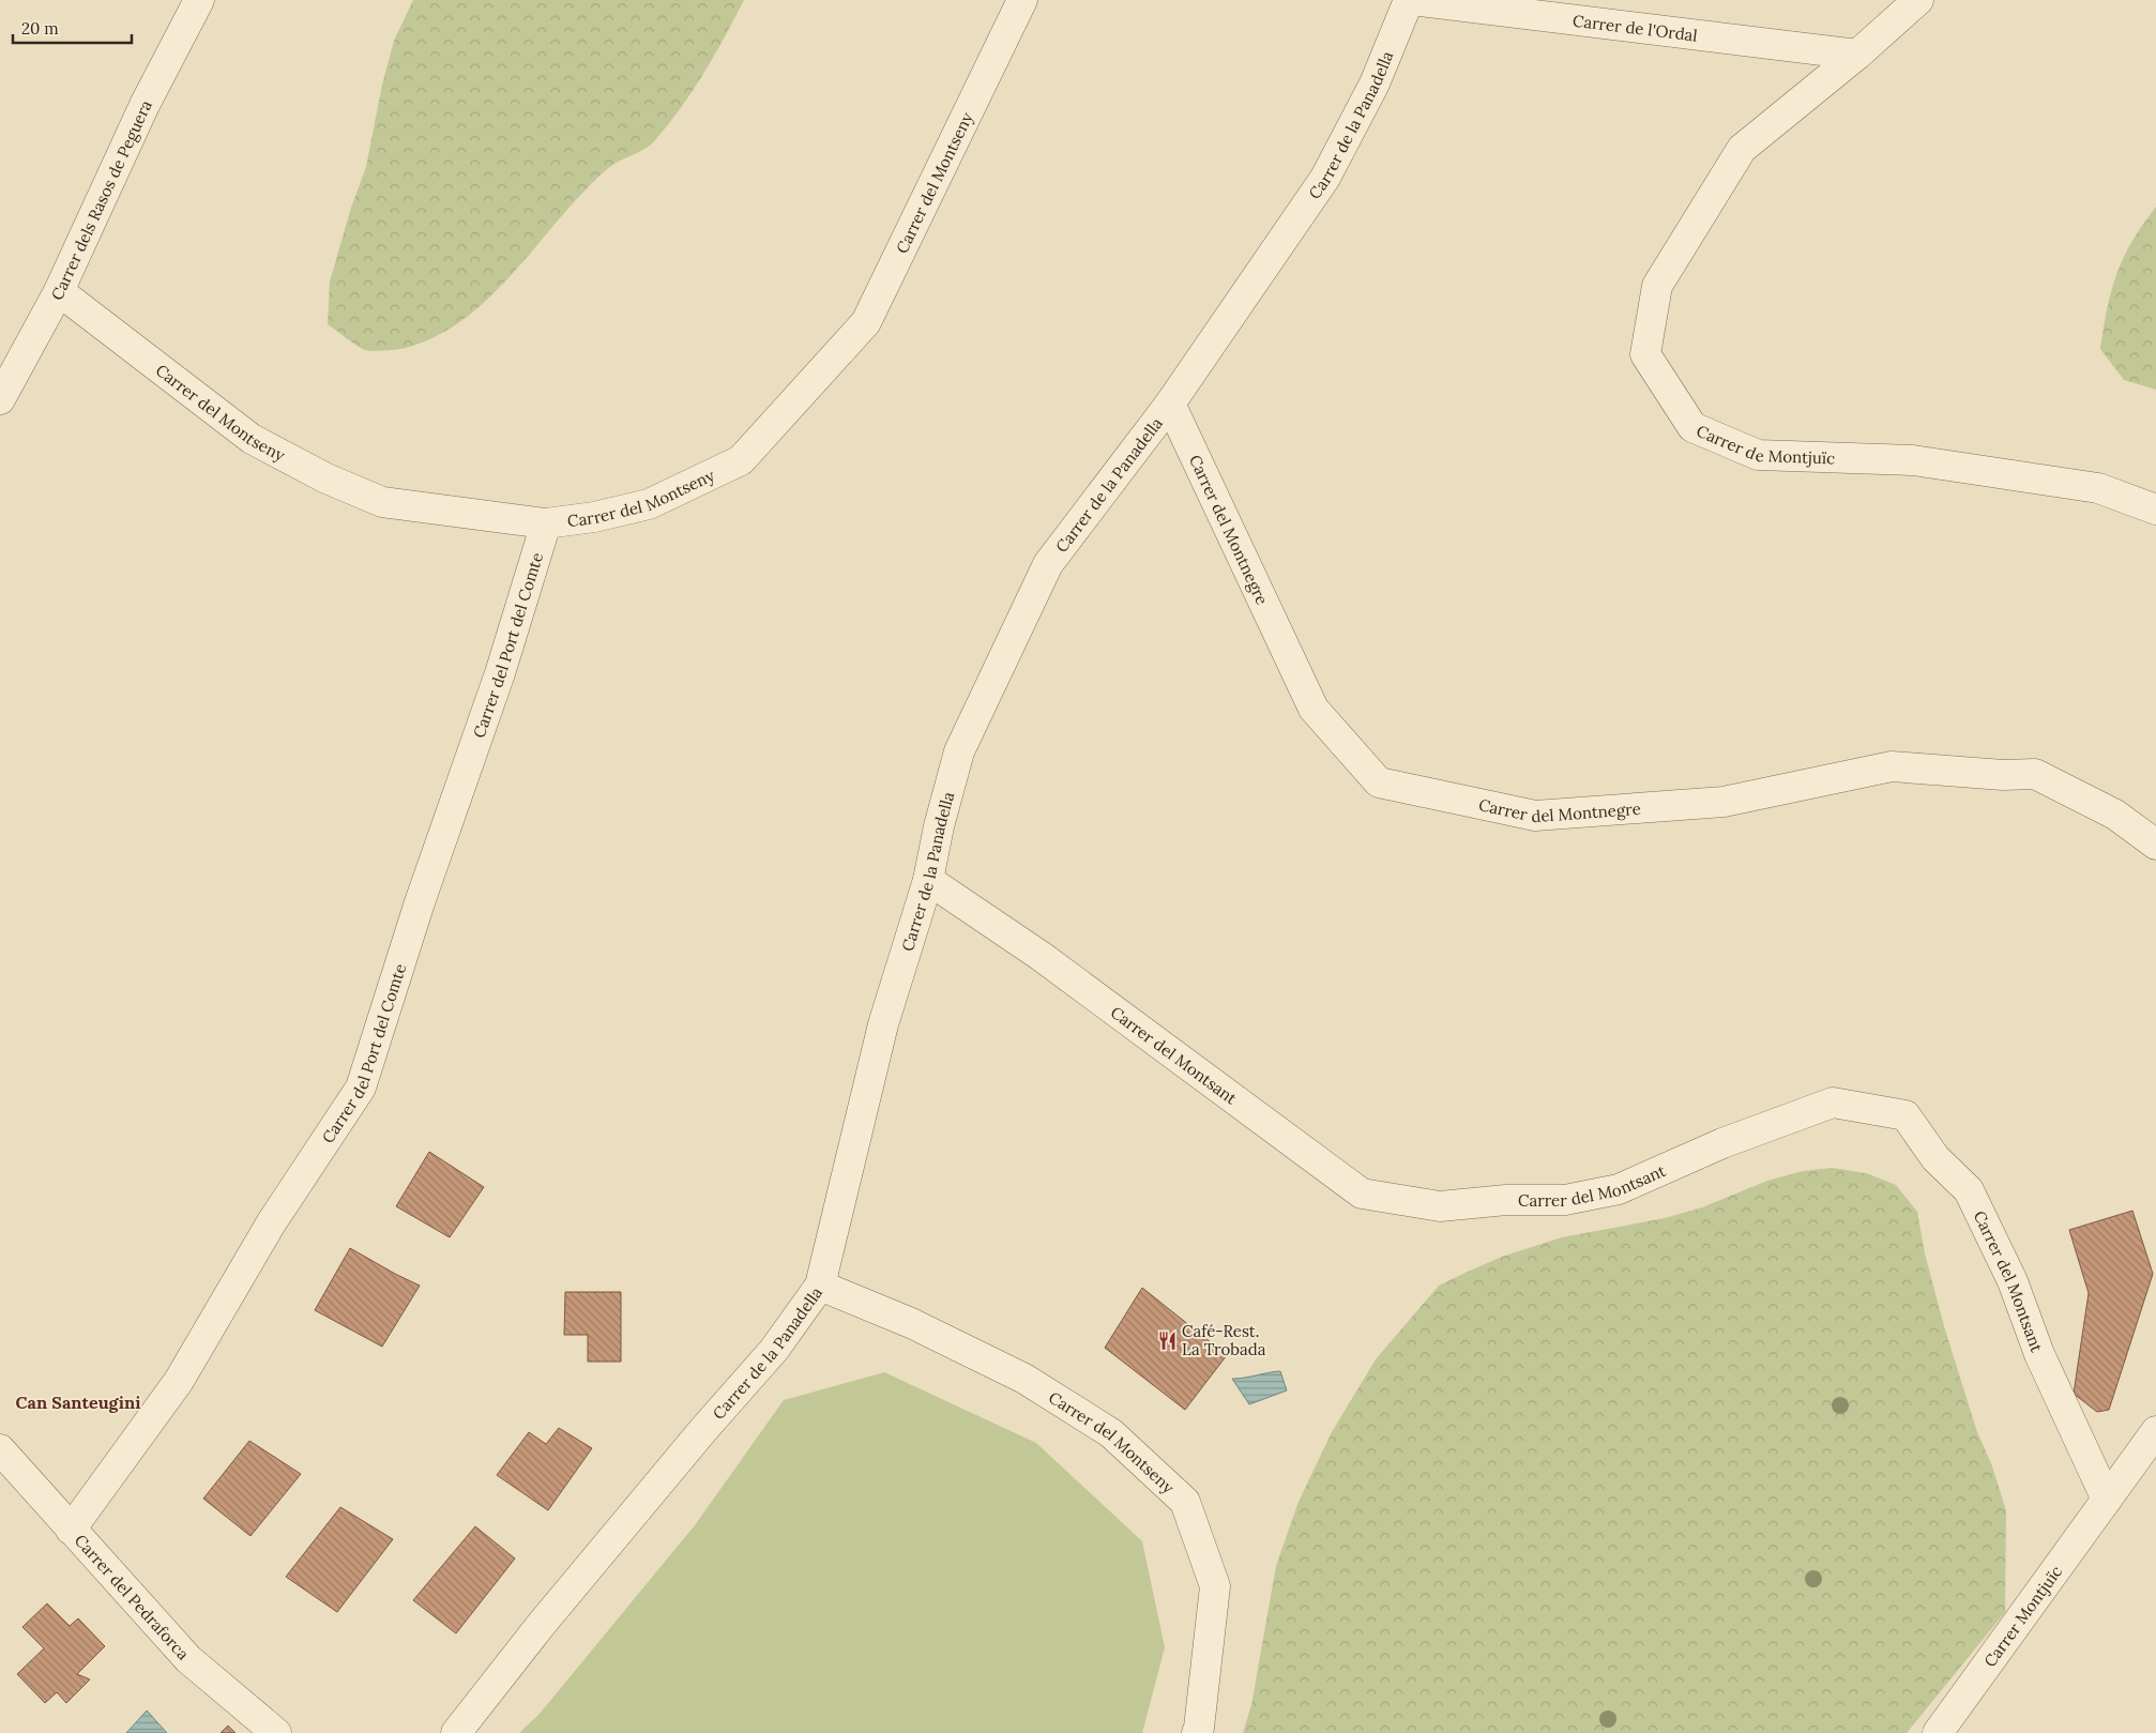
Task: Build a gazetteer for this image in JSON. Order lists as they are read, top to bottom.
{
  "streets": {
    "street": [
      "Carrer de l'Ordal",
      "Carrer de la Panadella",
      "Carrer del Montseny",
      "Carrer dels Rasos de Peguera",
      "Carrer de Montjuïc",
      "Carrer del Montnegre",
      "Carrer del Port del Comte",
      "Carrer del Montsant",
      "Carrer del Pedraforca",
      "Carrer Montjuïc"
    ]
  },
  "crossings": [
    ["Carrer de l'Ordal", "Carrer de la Panadella"],
    ["Carrer de l'Ordal", "Carrer de Montjuïc"],
    ["Carrer de la Panadella", "Carrer del Montseny"],
    ["Carrer de la Panadella", "Carrer del Montnegre"],
    ["Carrer de la Panadella", "Carrer del Montsant"],
    ["Carrer del Montseny", "Carrer dels Rasos de Peguera"],
    ["Carrer del Montseny", "Carrer del Port del Comte"],
    ["Carrer del Port del Comte", "Carrer del Pedraforca"],
    ["Carrer del Montsant", "Carrer Montjuïc"]
  ],
  "districts": ["Can Santeugini"],
  "places": {
    "restaurant": ["Café-Rest. La Trobada"]
  },
  "scale_bar": "20 m"
}
